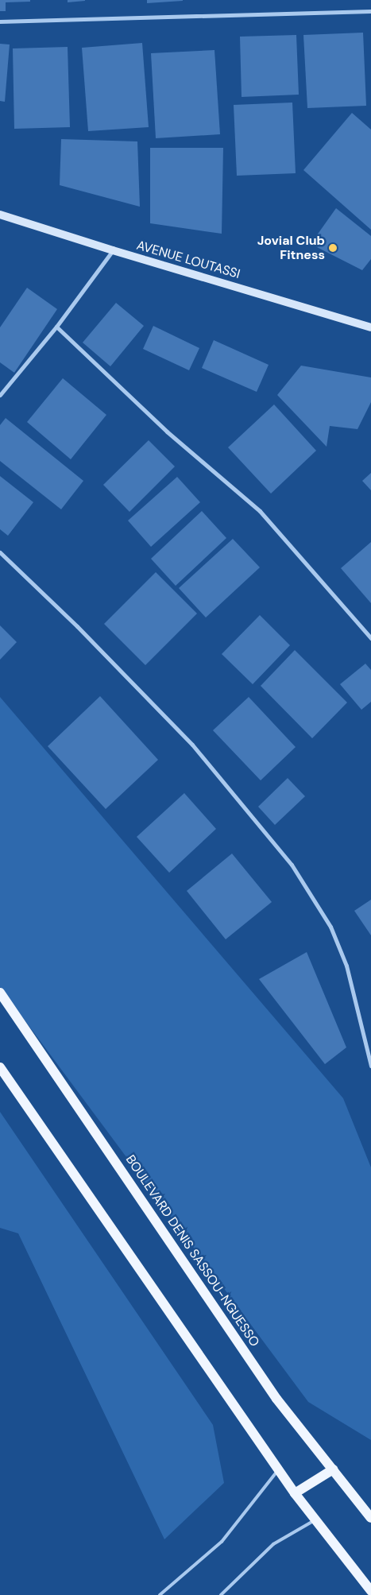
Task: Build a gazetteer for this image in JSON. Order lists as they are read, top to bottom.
{
  "streets": {
    "main road": ["AVENUE LOUTASSI", "BOULEVARD DENIS SASSOU-NGUESSO"]
  },
  "places": ["Jovial Club Fitness"]
}
